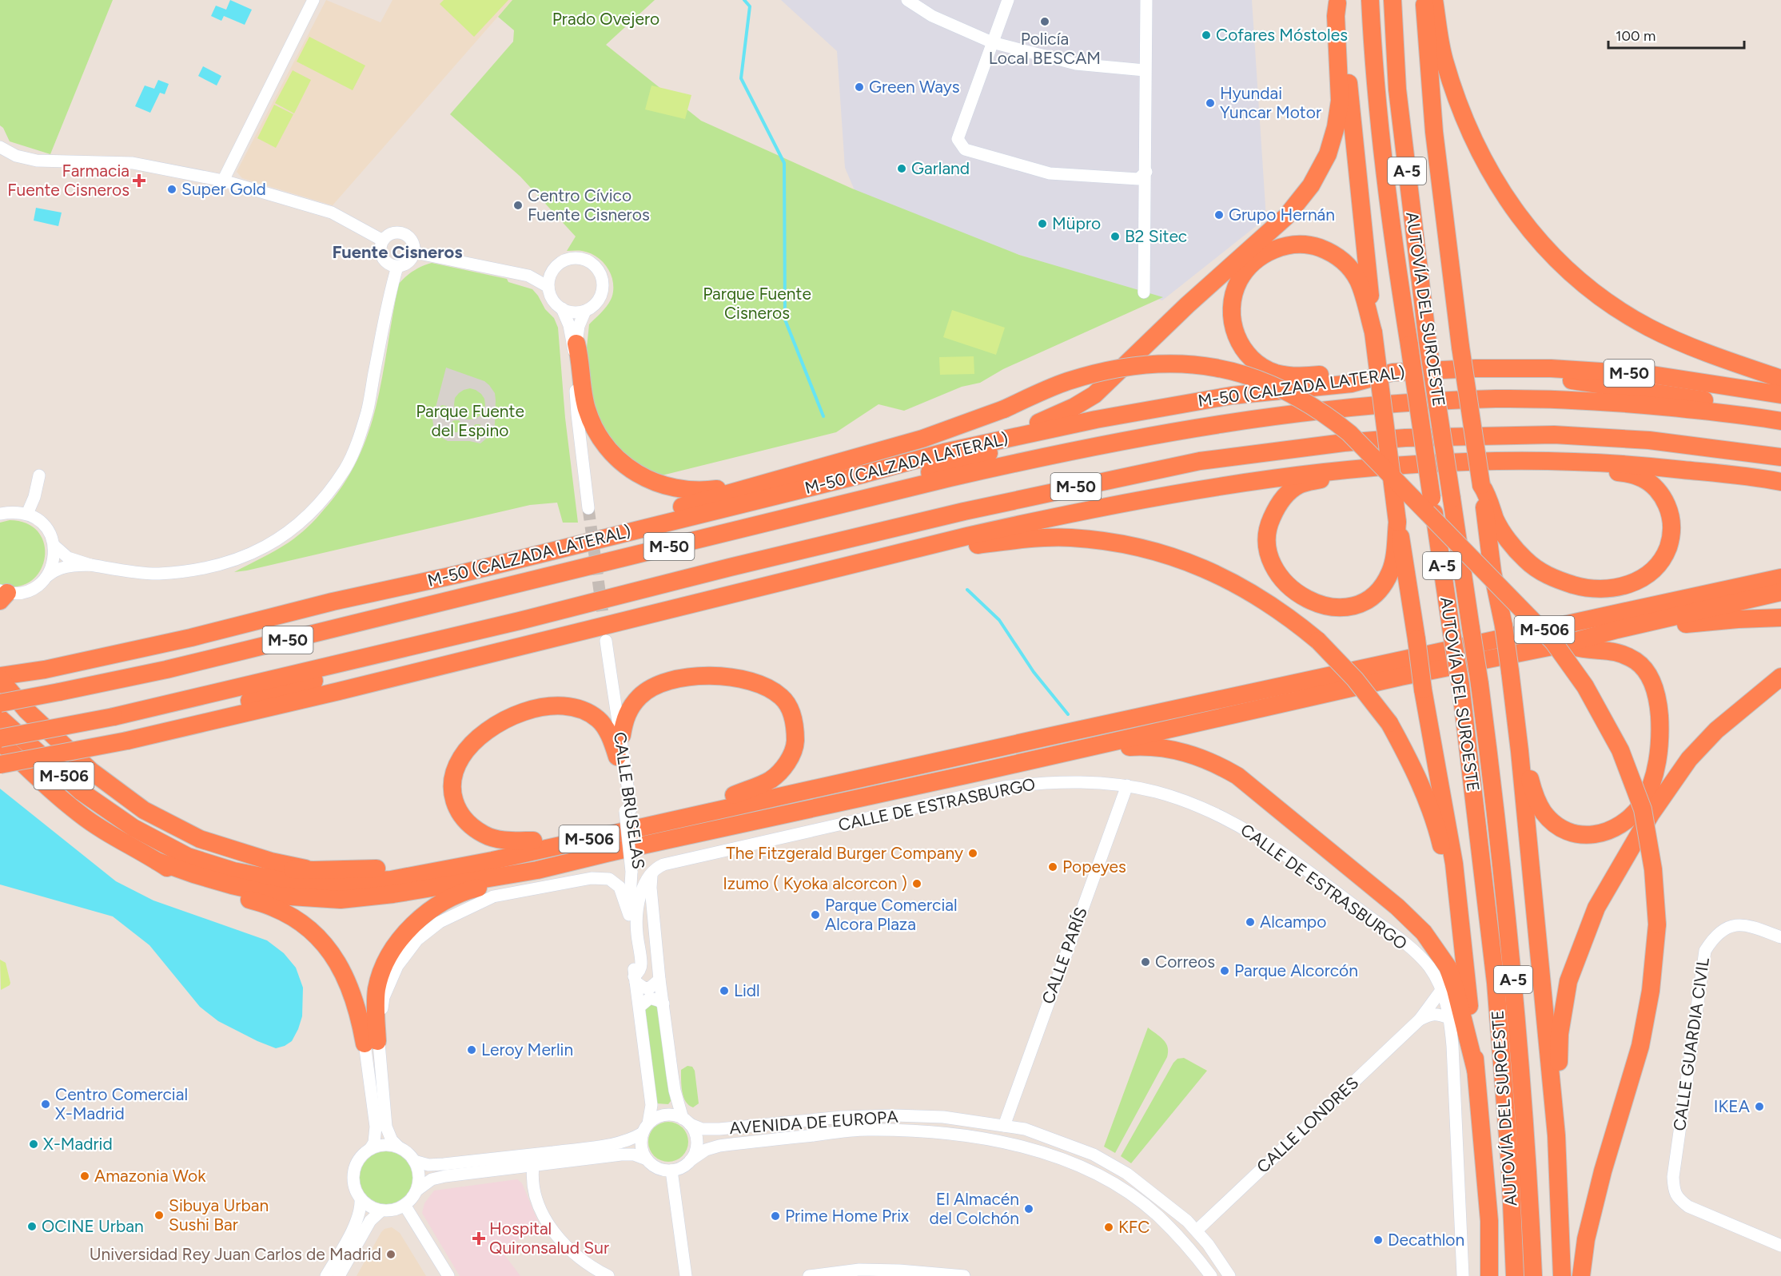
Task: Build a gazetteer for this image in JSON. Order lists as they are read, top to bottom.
{
  "streets": {
    "highway": [
      "A-5",
      "AUTOVÍA DEL SUROESTE",
      "M-50",
      "M-50 (CALZADA LATERAL)",
      "M-506"
    ],
    "street": [
      "CALLE BRUSELAS",
      "CALLE DE ESTRASBURGO",
      "CALLE PARÍS",
      "CALLE GUARDIA CIVIL",
      "AVENIDA DE EUROPA",
      "CALLE LONDRES"
    ]
  },
  "crossings": [
    ["M-50", "M-50 (CALZADA LATERAL)"],
    ["CALLE BRUSELAS", "CALLE DE ESTRASBURGO"],
    ["CALLE BRUSELAS", "AVENIDA DE EUROPA"],
    ["CALLE DE ESTRASBURGO", "CALLE PARÍS"],
    ["CALLE DE ESTRASBURGO", "CALLE LONDRES"],
    ["CALLE PARÍS", "AVENIDA DE EUROPA"],
    ["AVENIDA DE EUROPA", "CALLE LONDRES"]
  ],
  "districts": ["Fuente Cisneros"],
  "parks": ["Prado Ovejero", "Parque Fuente Cisneros", "Parque Fuente del Espino"],
  "places": {
    "other": [
      "Policía Local BESCAM",
      "Cofares Móstoles",
      "Green Ways",
      "Hyundai Yuncar Motor",
      "Garland",
      "Super Gold",
      "Centro Cívico Fuente Cisneros",
      "Grupo Hernán",
      "Müpro",
      "B2 Sitec",
      "The Fitzgerald Burger Company",
      "Popeyes",
      "Izumo ( Kyoka alcorcon )",
      "Parque Comercial Alcora Plaza",
      "Alcampo",
      "Correos",
      "Parque Alcorcón",
      "Lidl",
      "Leroy Merlin",
      "Centro Comercial X-Madrid",
      "IKEA",
      "X-Madrid",
      "Amazonia Wok",
      "El Almacén del Colchón",
      "Sibuya Urban Sushi Bar",
      "Prime Home Prix",
      "OCINE Urban",
      "KFC",
      "Decathlon",
      "Universidad Rey Juan Carlos de Madrid"
    ],
    "health": ["Farmacia Fuente Cisneros", "Hospital Quironsalud Sur"]
  },
  "scale_bar": "100 m"
}
